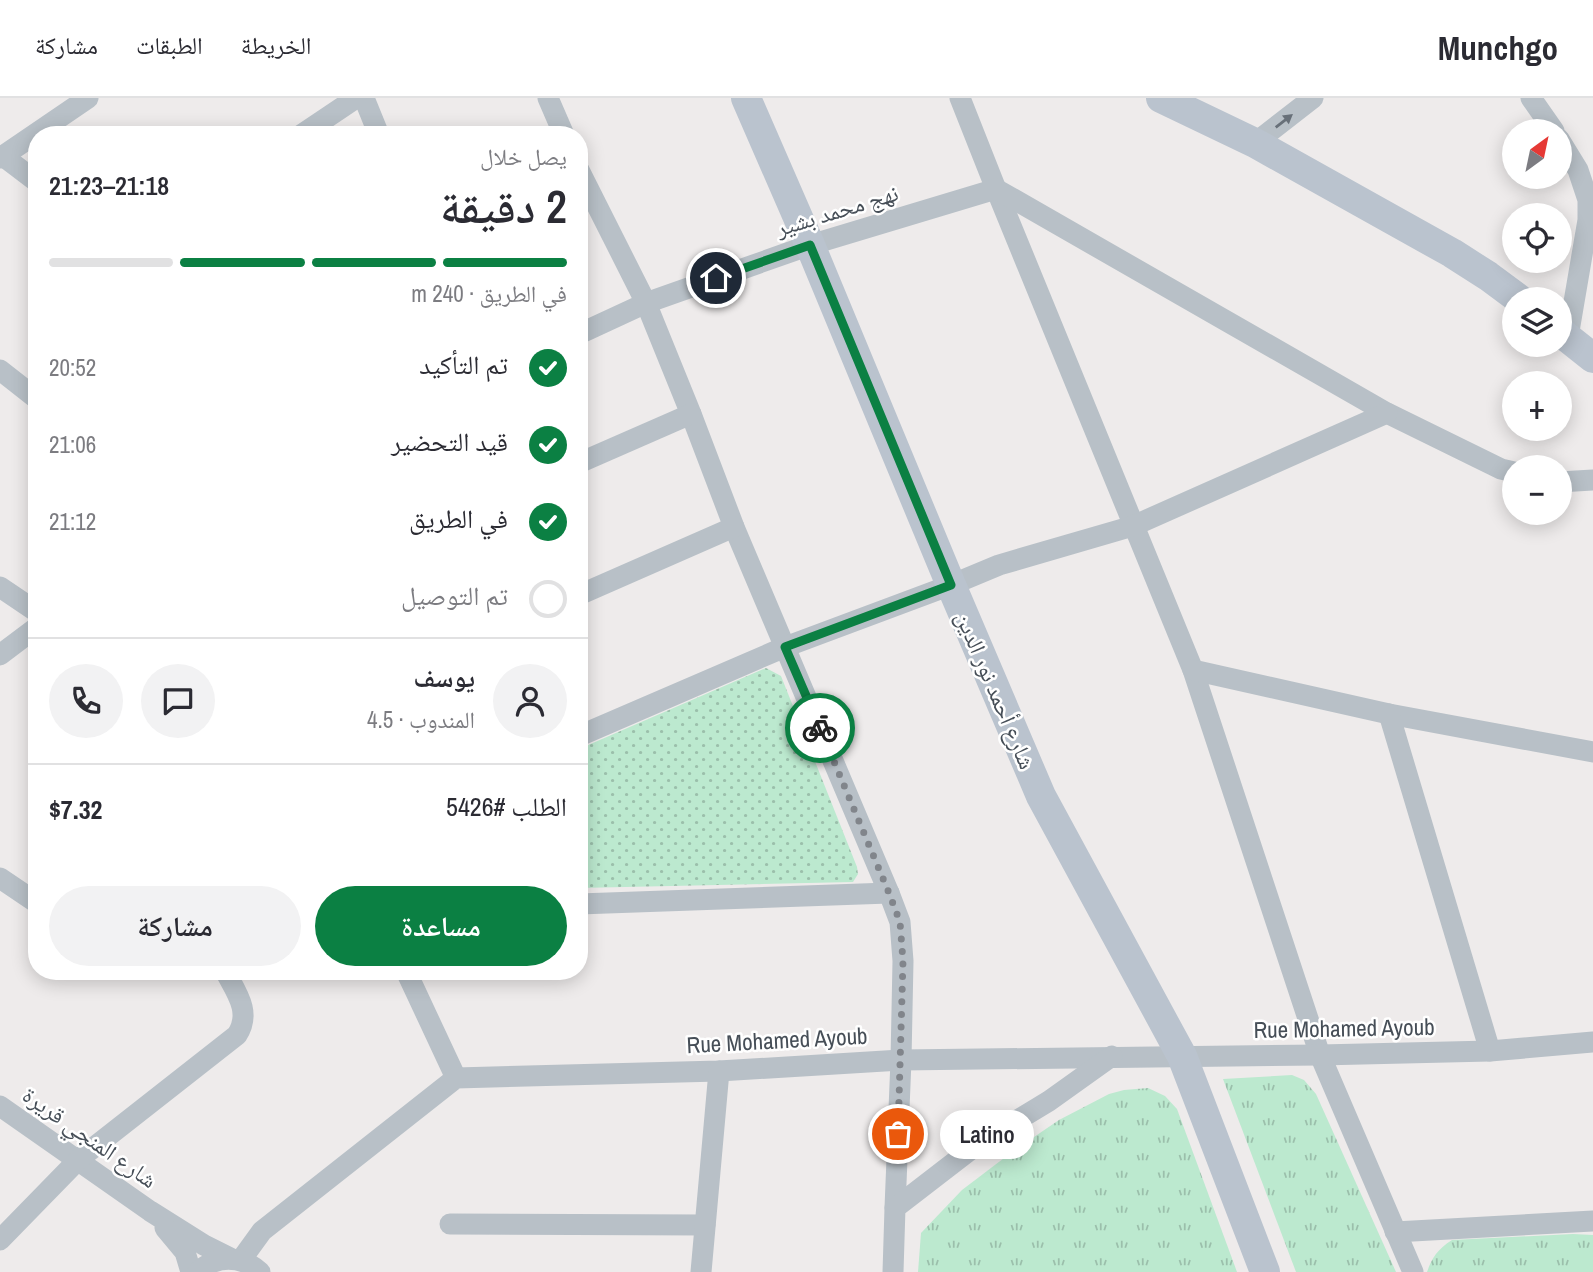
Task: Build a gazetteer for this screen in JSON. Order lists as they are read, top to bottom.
{
  "streets": {
    "street": [
      "نهج محمد بشير",
      "شارع أحمد نور الدين",
      "Rue Mohamed Ayoub",
      "شارع المنجي قريرة"
    ]
  },
  "crossings": [
    ["نهج محمد بشير", "شارع أحمد نور الدين"],
    ["شارع أحمد نور الدين", "Rue Mohamed Ayoub"]
  ],
  "places": ["Latino"],
  "north": "top right",
  "page": {
    "header": "Munchgo",
    "nav": ["الخريطة", "الطبقات", "مشاركة"],
    "map_buttons": ["+", "−"],
    "heading": ["2 دقيقة", "يصل خلال", "21:18–21:23"],
    "panel": [
      "يوسف",
      "المندوب · 4.5",
      "الطلب #5426",
      "$7.32"
    ],
    "bar": "في الطريق · 240 m",
    "list": [
      ["تم التأكيد", "20:52"],
      ["قيد التحضير", "21:06"],
      ["في الطريق", "21:12"],
      "تم التوصيل"
    ],
    "buttons": ["مساعدة", "مشاركة"],
    "bubble": "Latino"
  }
}
